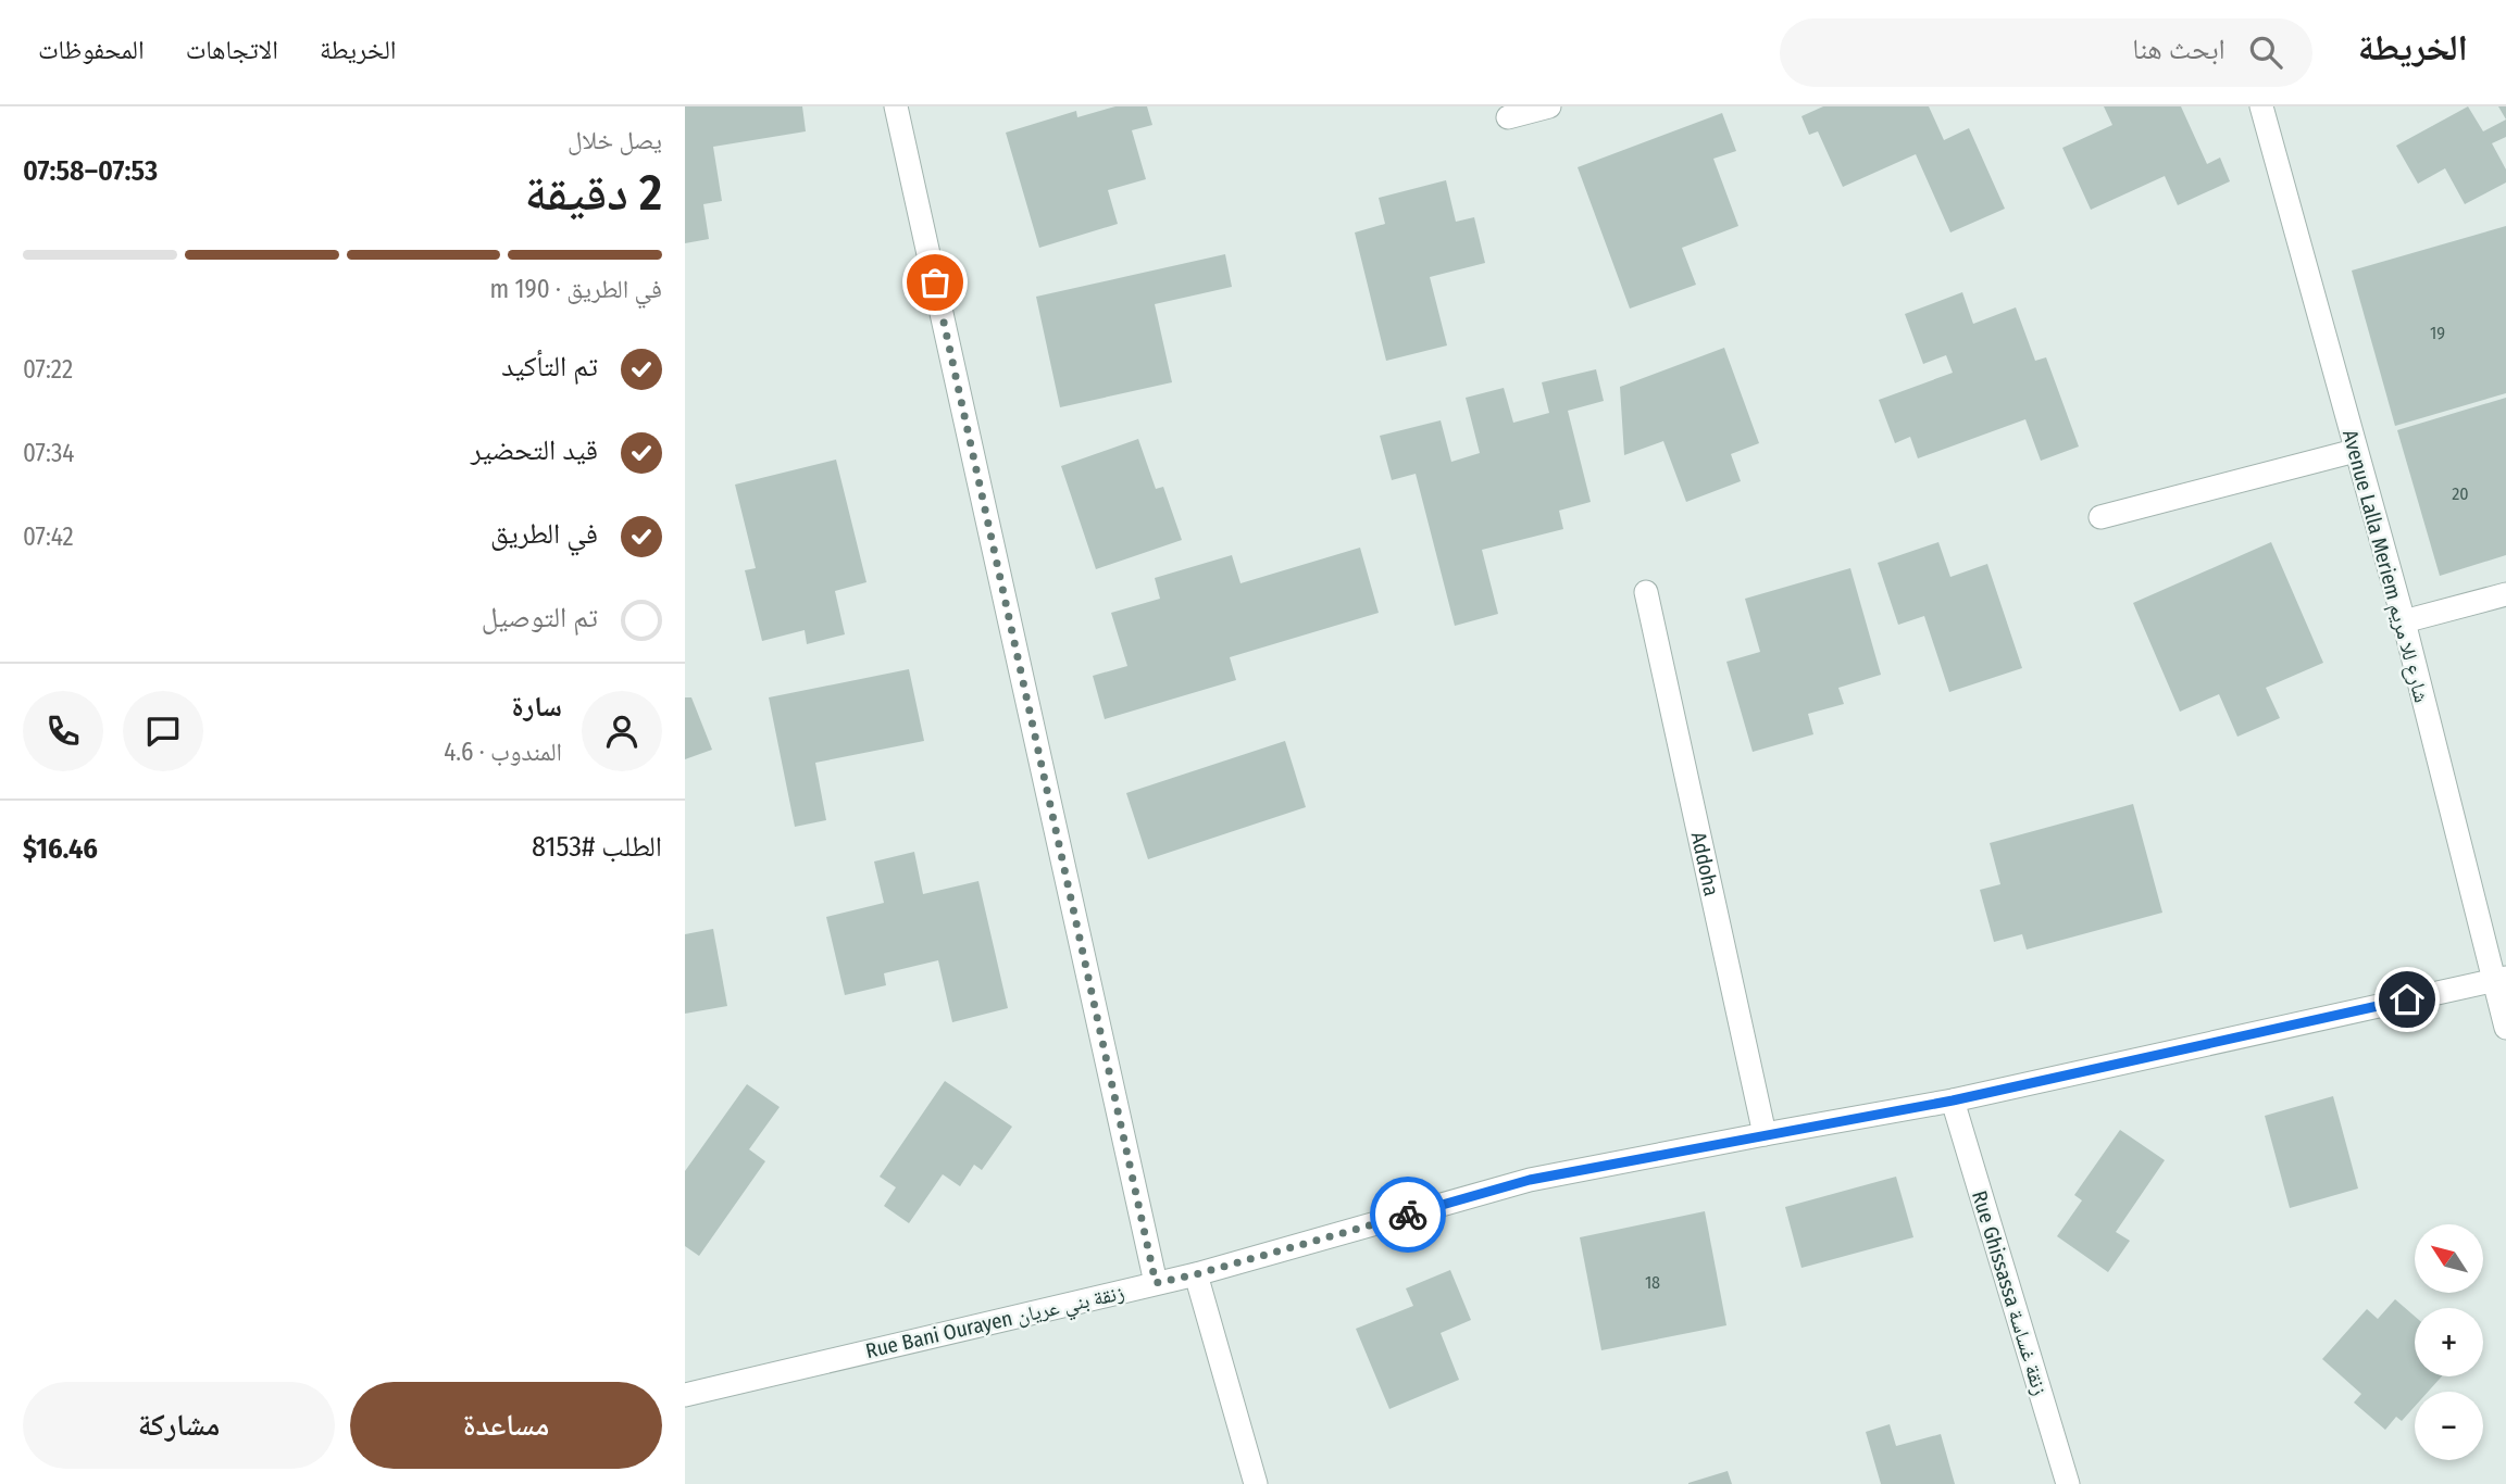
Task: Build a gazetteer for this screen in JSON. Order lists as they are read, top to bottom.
{
  "streets": {
    "street": [
      "Avenue Lalla Meriem شارع للا مريم",
      "Addoha",
      "Rue Ghissassa زنقة غساسة",
      "Rue Bani Ourayen زنقة بني عريان"
    ]
  },
  "crossings": [
    ["Avenue Lalla Meriem شارع للا مريم", "Rue Bani Ourayen زنقة بني عريان"],
    ["Addoha", "Rue Bani Ourayen زنقة بني عريان"],
    ["Rue Ghissassa زنقة غساسة", "Rue Bani Ourayen زنقة بني عريان"]
  ],
  "house_numbers": ["19", "20", "18"],
  "north": "top left",
  "page": {
    "header": "الخريطة",
    "search": "ابحث هنا",
    "nav": ["الخريطة", "الاتجاهات", "المحفوظات"],
    "heading": ["2 دقيقة", "يصل خلال", "07:53–07:58"],
    "panel": [
      "سارة",
      "المندوب · 4.6",
      "الطلب #8153",
      "$16.46"
    ],
    "bar": "في الطريق · 190 m",
    "list": [
      ["تم التأكيد", "07:22"],
      ["قيد التحضير", "07:34"],
      ["في الطريق", "07:42"],
      "تم التوصيل"
    ],
    "map_buttons": ["+", "−"],
    "buttons": ["مساعدة", "مشاركة"]
  }
}
